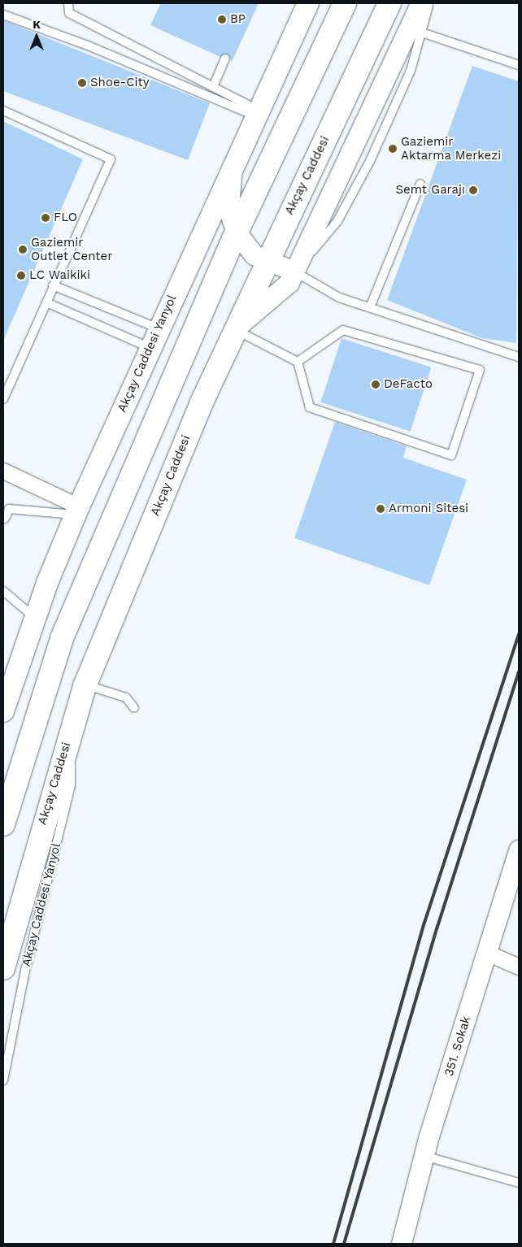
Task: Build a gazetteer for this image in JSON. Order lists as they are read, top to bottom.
{
  "streets": {
    "highway": ["Akçay Caddesi"],
    "main road": ["Akçay Caddesi Yanyol"],
    "street": ["351. Sokak"]
  },
  "crossings": [
    ["Akçay Caddesi", "Akçay Caddesi Yanyol"]
  ],
  "places": [
    "BP",
    "Shoe-City",
    "Gaziemir Aktarma Merkezi",
    "Semt Garajı",
    "FLO",
    "Gaziemir Outlet Center",
    "LC Waikiki",
    "DeFacto",
    "Armoni Sitesi"
  ],
  "north": "top"
}
